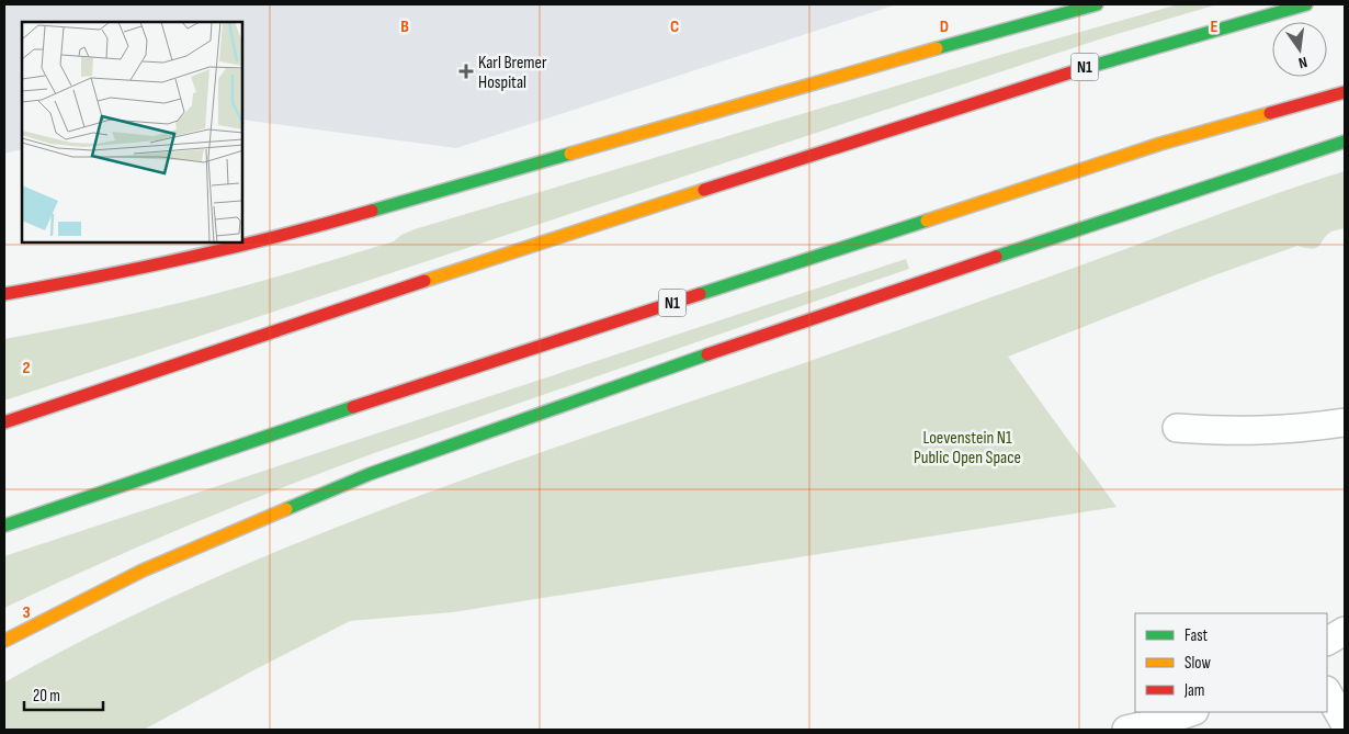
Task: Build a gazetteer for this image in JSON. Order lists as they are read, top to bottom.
{
  "streets": {
    "highway": ["N1"]
  },
  "parks": ["Loevenstein N1 Public Open Space"],
  "places": {
    "health": ["Karl Bremer Hospital"]
  },
  "legend": ["Fast", "Slow", "Jam"],
  "scale_bar": "20 m",
  "north": "bottom",
  "grid": {
    "columns": [
      "B",
      "C",
      "D",
      "E"
    ],
    "rows": ["2", "3"]
  }
}
